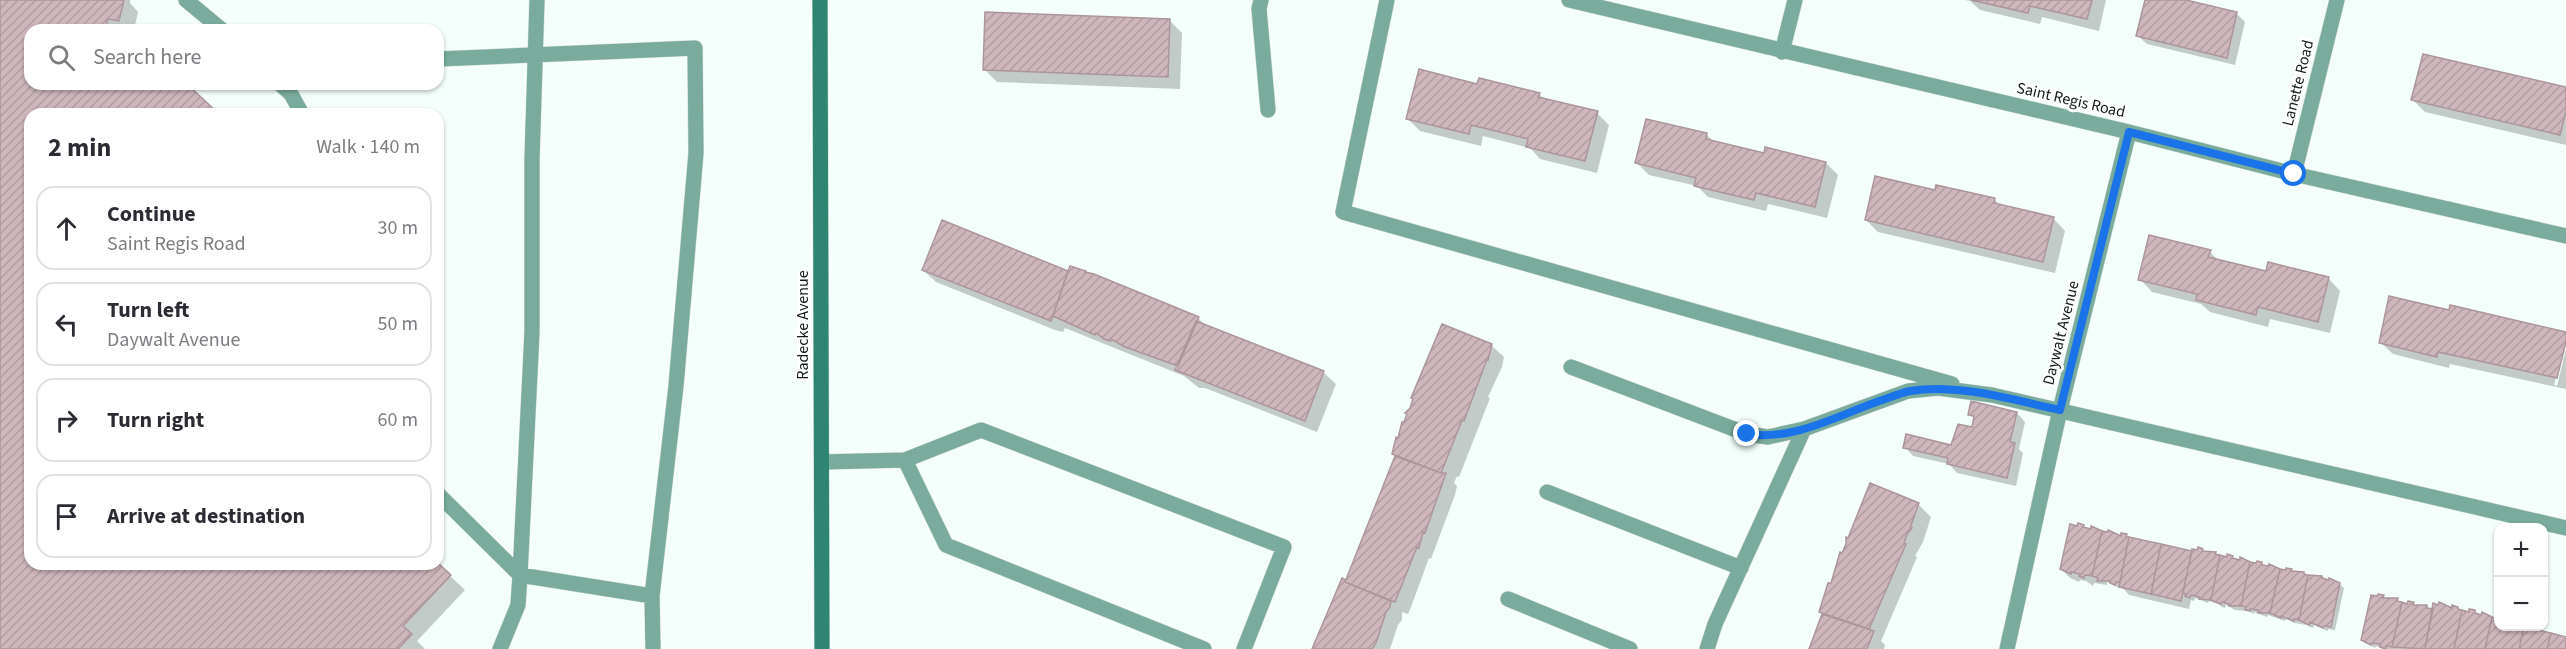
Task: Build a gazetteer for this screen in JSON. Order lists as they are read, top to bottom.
{
  "streets": {
    "street": [
      "Lanette Road",
      "Saint Regis Road",
      "Radecke Avenue",
      "Daywalt Avenue"
    ]
  },
  "crossings": [
    ["Lanette Road", "Saint Regis Road"],
    ["Saint Regis Road", "Daywalt Avenue"]
  ],
  "page": {
    "search": "Search here",
    "heading": ["2 min", "Walk · 140 m"],
    "list": [
      ["Continue", "Saint Regis Road", "30 m"],
      ["Turn left", "Daywalt Avenue", "50 m"],
      ["Turn right", "60 m"],
      "Arrive at destination"
    ],
    "map_buttons": ["+", "−"]
  }
}
